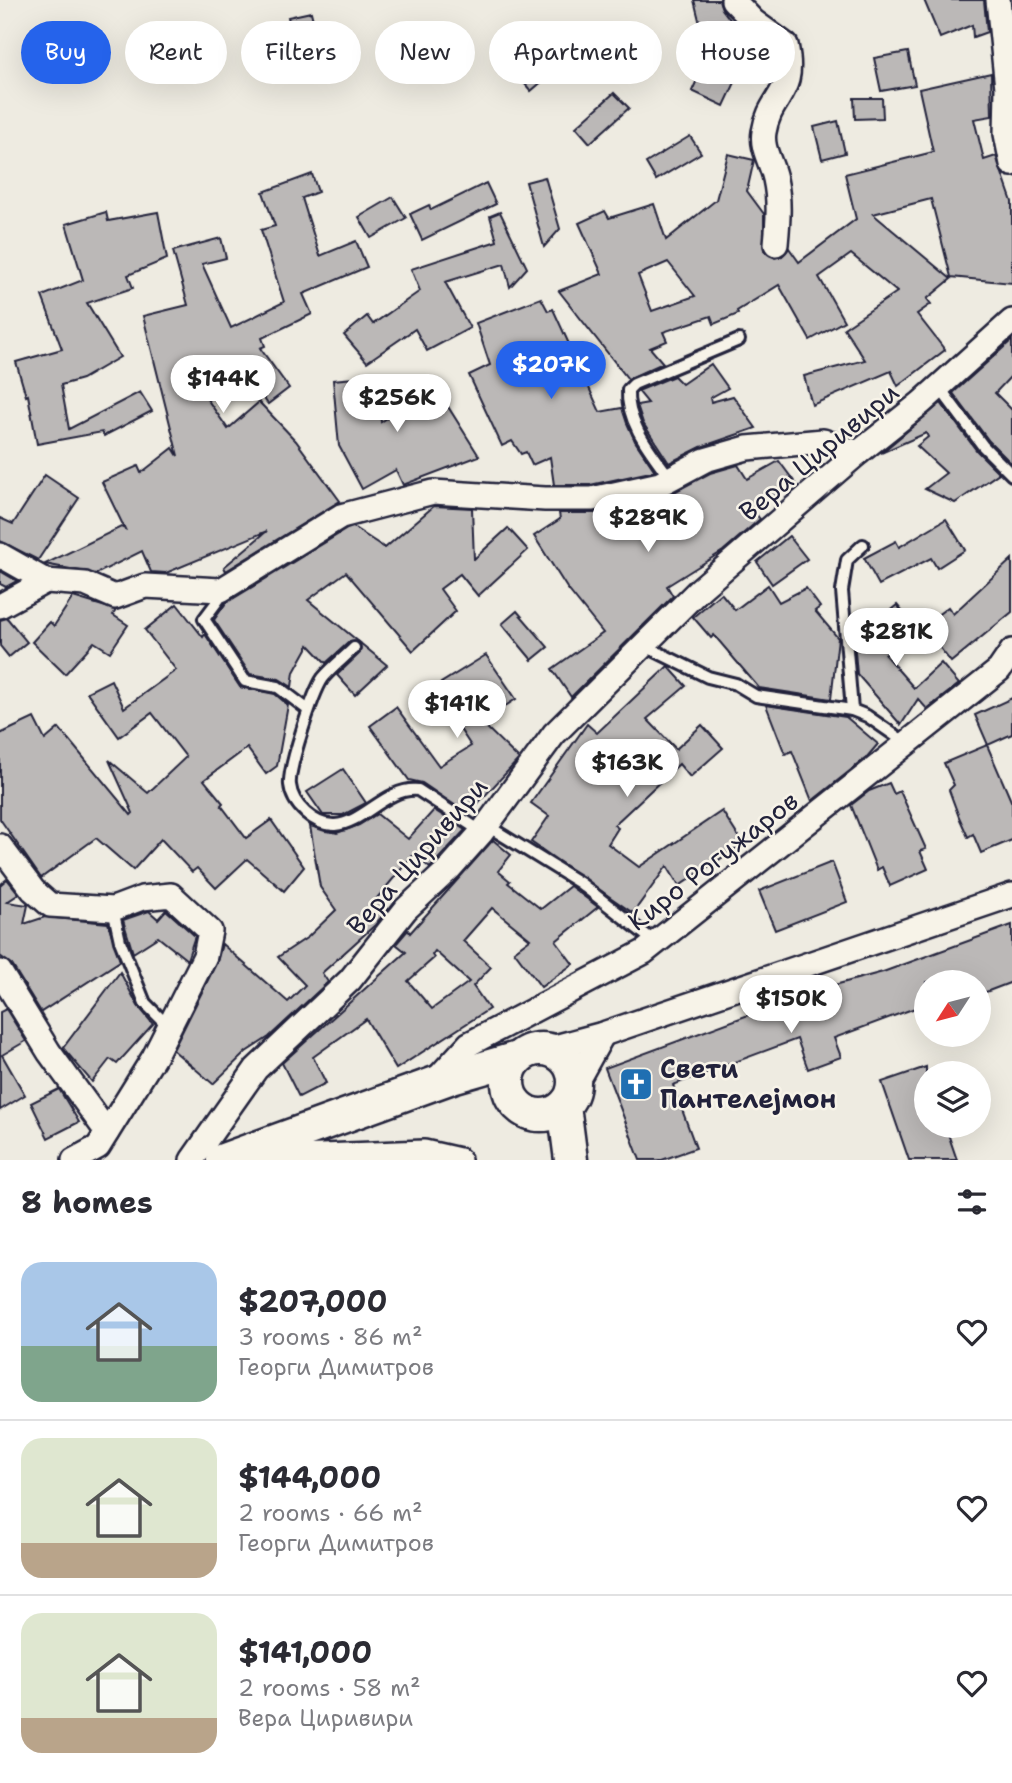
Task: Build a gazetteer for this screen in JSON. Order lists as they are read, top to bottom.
{
  "streets": {
    "street": ["Вера Циривири", "Киро Рогужаров"]
  },
  "places": {
    "church": ["Свети Пантелејмон"]
  },
  "north": "bottom left",
  "page": {
    "chip": [
      "Buy",
      "Rent",
      "Filters",
      "New",
      "Apartment",
      "House"
    ],
    "price": [
      "$207K",
      "$144K",
      "$256K",
      "$289K",
      "$281K",
      "$141K",
      "$163K",
      "$150K"
    ],
    "heading": "8 homes",
    "list": [
      {
        "name": "$207,000",
        "note": "3 rooms · 86 m² · Георги Димитров"
      },
      {
        "name": "$144,000",
        "note": "2 rooms · 66 m² · Георги Димитров"
      },
      {
        "name": "$141,000",
        "note": "2 rooms · 58 m² · Вера Циривири"
      }
    ]
  }
}
